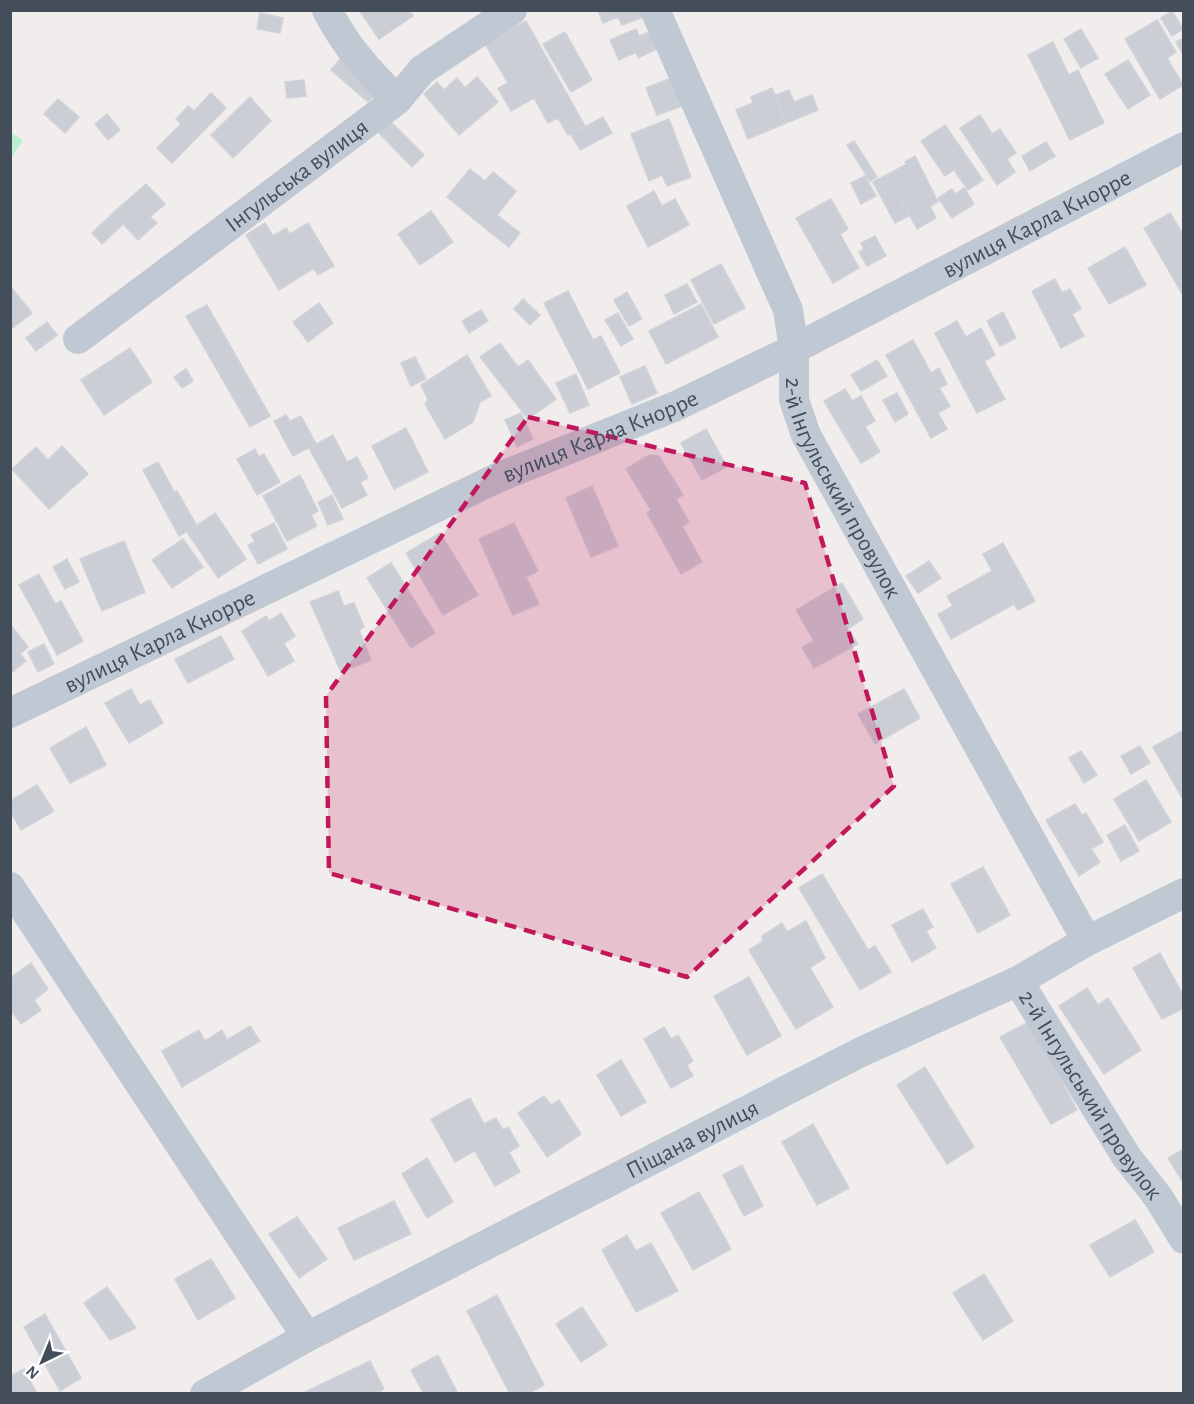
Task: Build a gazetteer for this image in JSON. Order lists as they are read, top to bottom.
{
  "streets": {
    "street": [
      "Інгульська вулиця",
      "вулиця Карла Кнорре",
      "2-й Інгульський провулок",
      "Піщана вулиця"
    ]
  },
  "crossings": [
    ["вулиця Карла Кнорре", "2-й Інгульський провулок"],
    ["2-й Інгульський провулок", "Піщана вулиця"]
  ],
  "north": "bottom left"
}
